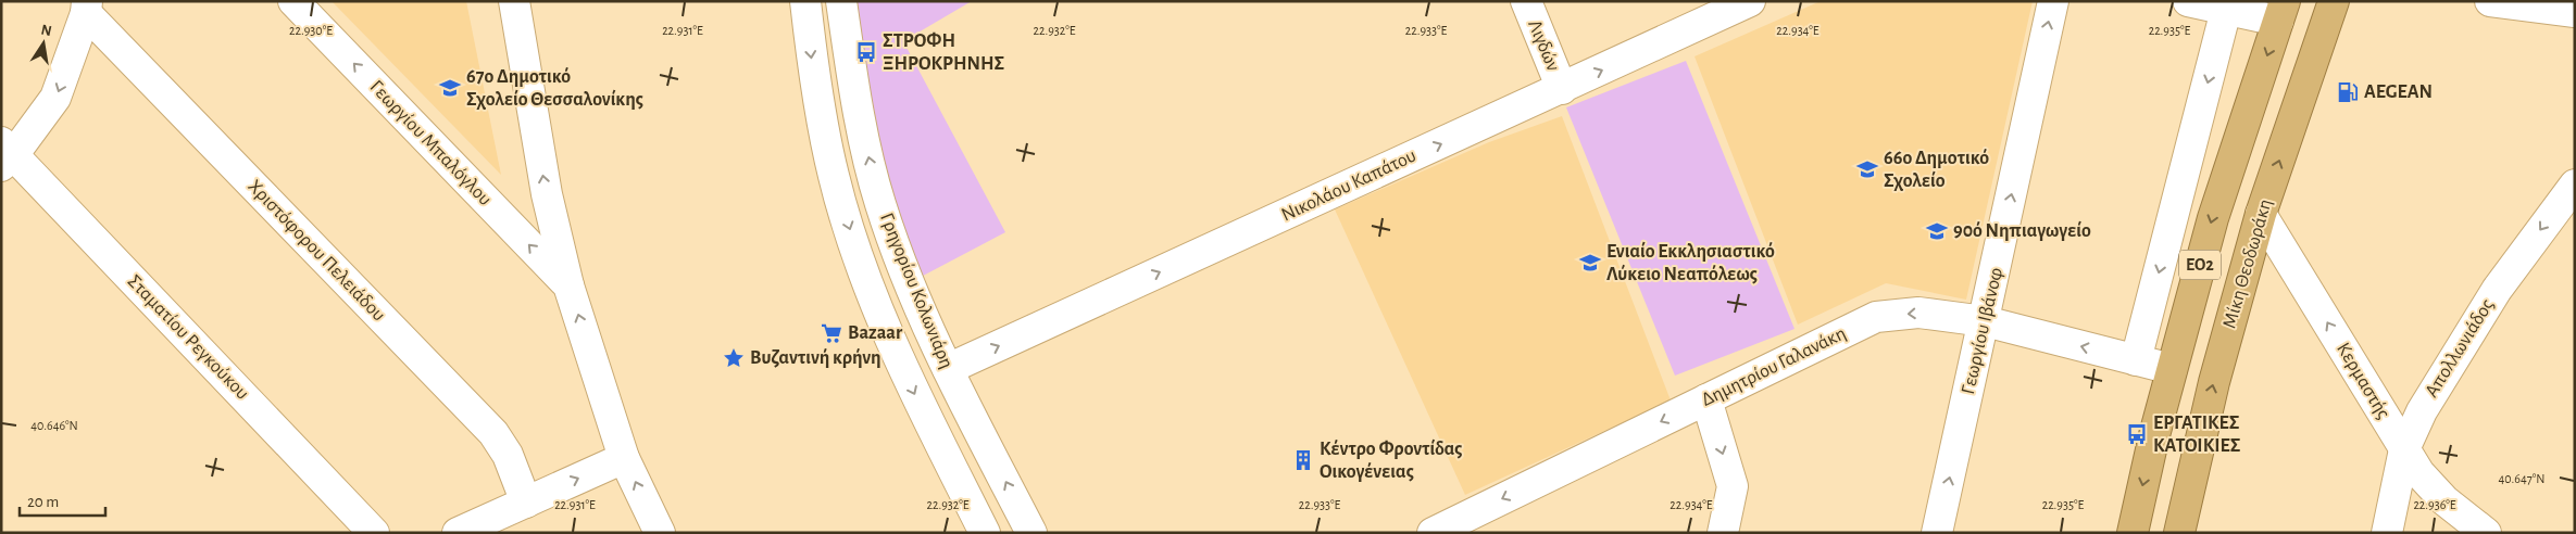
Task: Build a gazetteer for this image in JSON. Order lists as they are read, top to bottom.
{
  "streets": {
    "highway": ["Μίκη Θεοδωράκη", "ΕΟ2"],
    "street": [
      "Λιγδών",
      "Γεωργίου Μπαλόγλου",
      "Νικολάου Καπάτου",
      "Χριστόφορου Πελειάδου",
      "Γρηγορίου Κολωνιάρη",
      "Γεωργίου Ιβάνοφ",
      "Σταματίου Ρεγκούκου",
      "Απολλωνιάδος",
      "Δημητρίου Γαλανάκη",
      "Κερμαστής"
    ]
  },
  "crossings": [
    ["Λιγδών", "Νικολάου Καπάτου"],
    ["Νικολάου Καπάτου", "Γρηγορίου Κολωνιάρη"],
    ["Μίκη Θεοδωράκη", "Κερμαστής"],
    ["ΕΟ2", "Δημητρίου Γαλανάκη"],
    ["Γεωργίου Ιβάνοφ", "Δημητρίου Γαλανάκη"],
    ["Απολλωνιάδος", "Κερμαστής"]
  ],
  "one_way": [
    "Γεωργίου Μπαλόγλου",
    "Νικολάου Καπάτου",
    "Απολλωνιάδος",
    "Δημητρίου Γαλανάκη",
    "Κερμαστής"
  ],
  "places": {
    "bus stop": ["ΣΤΡΟΦΗ ΞΗΡΟΚΡΗΝΗΣ", "ΕΡΓΑΤΙΚΕΣ ΚΑΤΟΙΚΙΕΣ"],
    "school or university": [
      "67ο Δημοτικό Σχολείο Θεσσαλονίκης",
      "66ο Δημοτικό Σχολείο",
      "90ό Νηπιαγωγείο",
      "Ενιαίο Εκκλησιαστικό Λύκειο Νεαπόλεως"
    ],
    "fuel station": ["AEGEAN"],
    "supermarket": ["Bazaar"],
    "place": ["Βυζαντινή κρήνη"],
    "building": ["Κέντρο Φροντίδας Οικογένειας"]
  },
  "scale_bar": "20 m",
  "north": "top",
  "coordinates": [
    "22.930°E",
    "22.931°E",
    "22.932°E",
    "22.933°E",
    "22.934°E",
    "22.935°E",
    "40.646°N",
    "40.647°N",
    "22.936°E"
  ]
}
